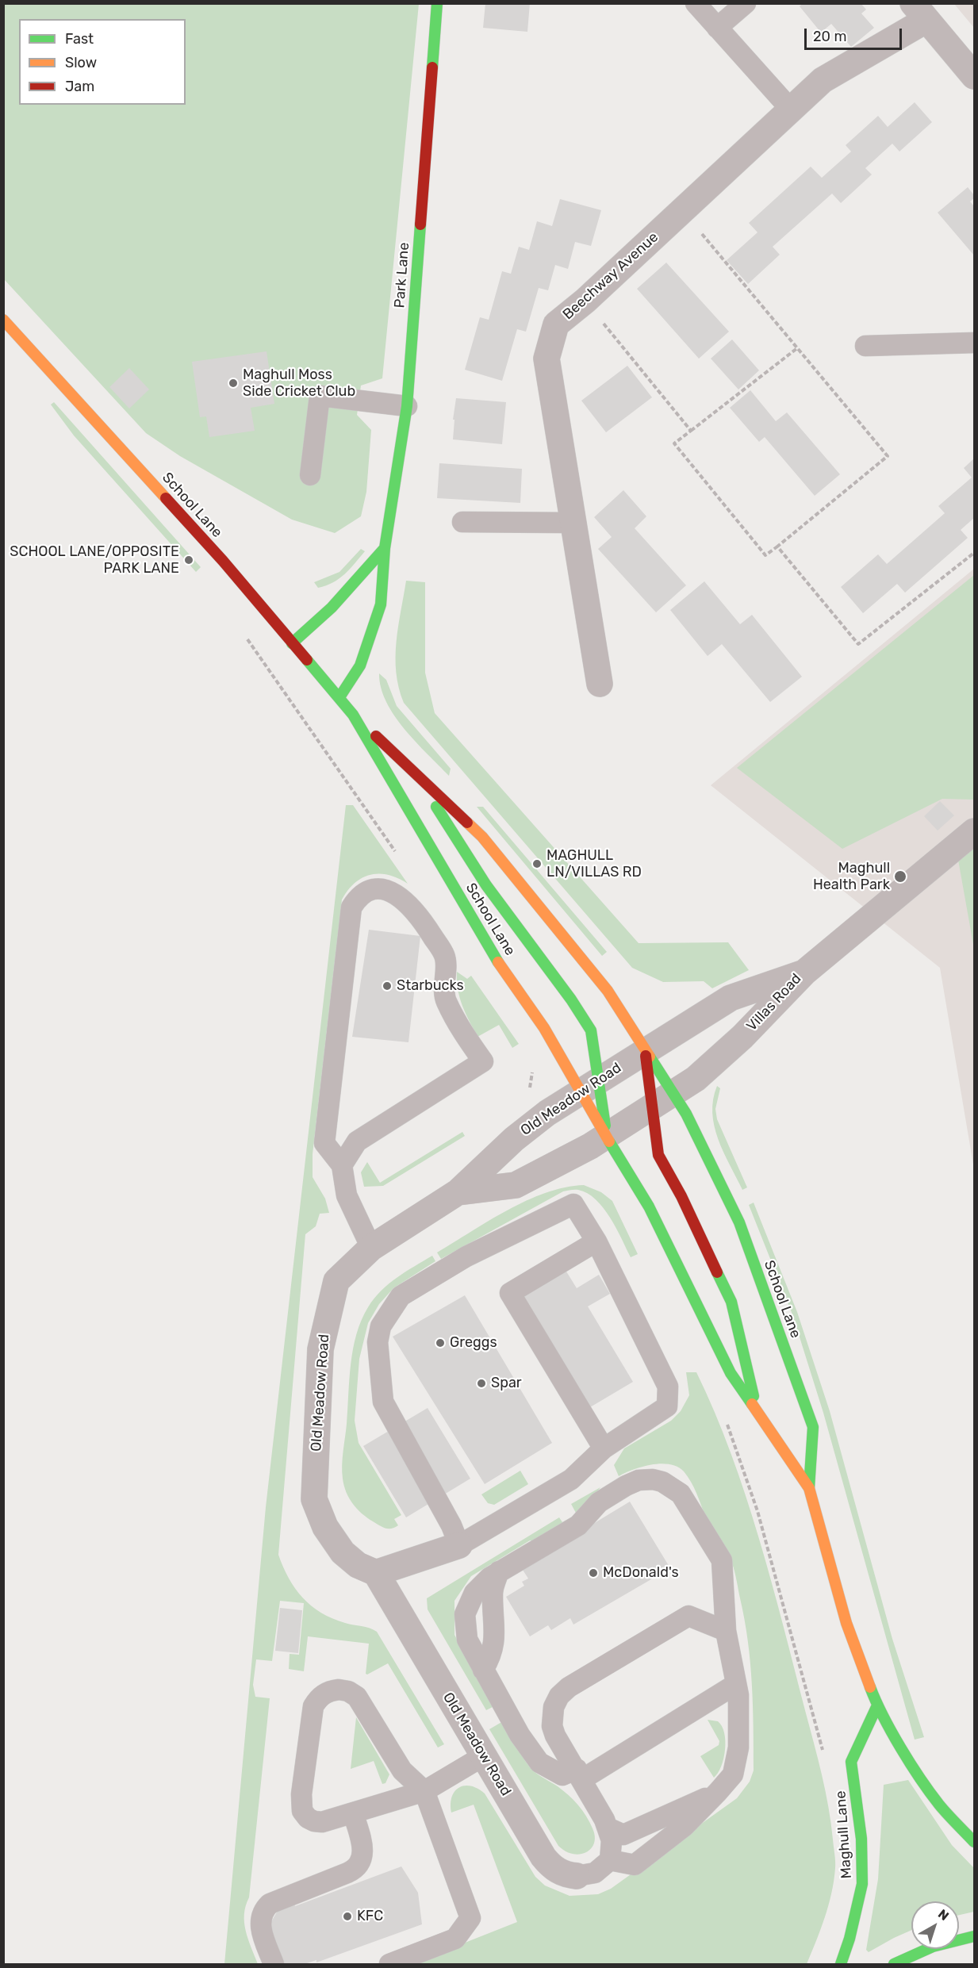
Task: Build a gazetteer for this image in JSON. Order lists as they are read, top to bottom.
{
  "streets": {
    "street": [
      "Park Lane",
      "Beechway Avenue",
      "School Lane",
      "Villas Road",
      "Old Meadow Road",
      "Maghull Lane"
    ]
  },
  "crossings": [
    ["Park Lane", "School Lane"],
    ["School Lane", "Villas Road"],
    ["School Lane", "Old Meadow Road"],
    ["Villas Road", "Old Meadow Road"]
  ],
  "places": [
    "Maghull Moss Side Cricket Club",
    "SCHOOL LANE/OPPOSITE PARK LANE",
    "MAGHULL LN/VILLAS RD",
    "Maghull Health Park",
    "Starbucks",
    "Greggs",
    "Spar",
    "McDonald's",
    "KFC"
  ],
  "legend": ["Fast", "Slow", "Jam"],
  "scale_bar": "20 m",
  "north": "top right"
}
